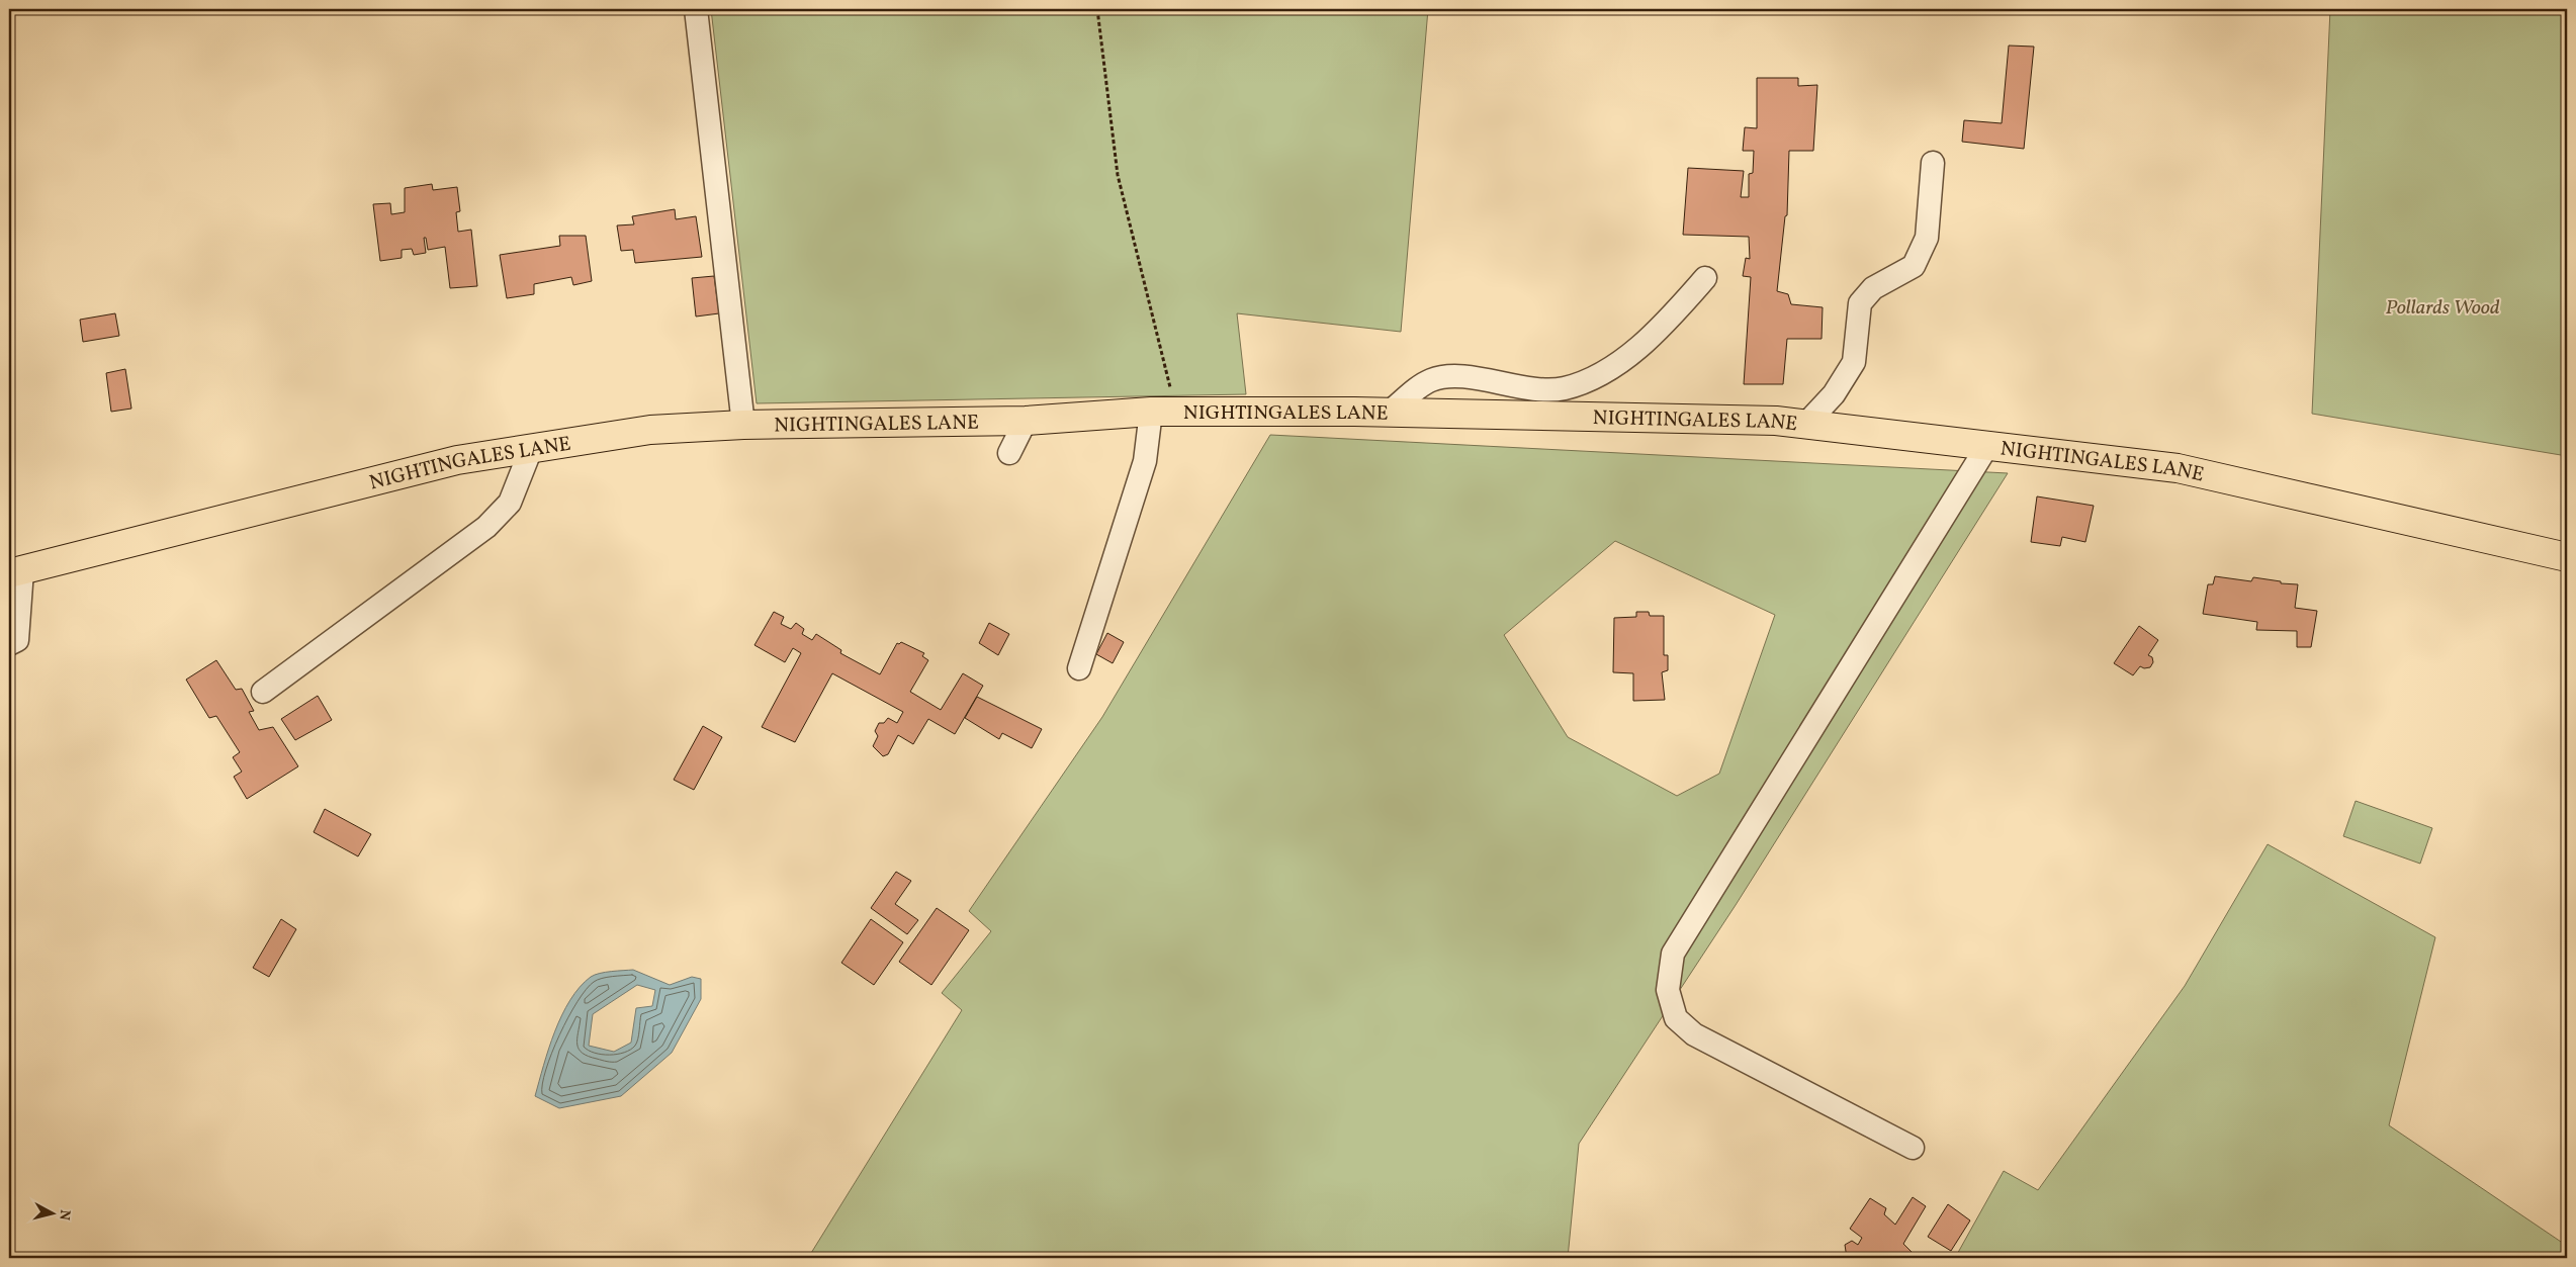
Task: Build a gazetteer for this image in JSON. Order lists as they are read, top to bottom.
{
  "streets": {
    "main road": ["NIGHTINGALES LANE"]
  },
  "parks": ["Pollards Wood"],
  "north": "right"
}
